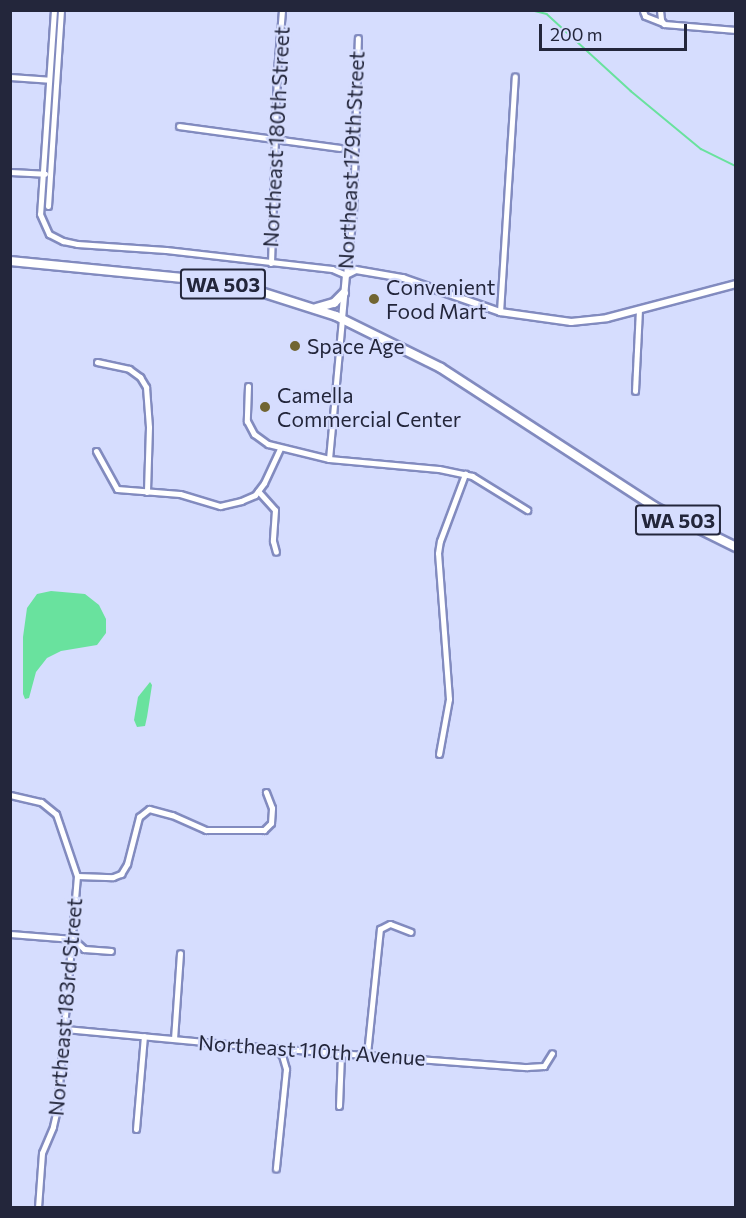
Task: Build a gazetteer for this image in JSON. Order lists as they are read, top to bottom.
{
  "streets": {
    "highway": ["WA 503"],
    "main road": ["Northeast 179th Street"],
    "street": ["Northeast 180th Street", "Northeast 183rd Street", "Northeast 110th Avenue"]
  },
  "crossings": [
    ["Northeast 179th Street", "WA 503"],
    ["Northeast 183rd Street", "Northeast 110th Avenue"]
  ],
  "places": ["Convenient Food Mart", "Space Age", "Camella Commercial Center"],
  "scale_bar": "200 m"
}
